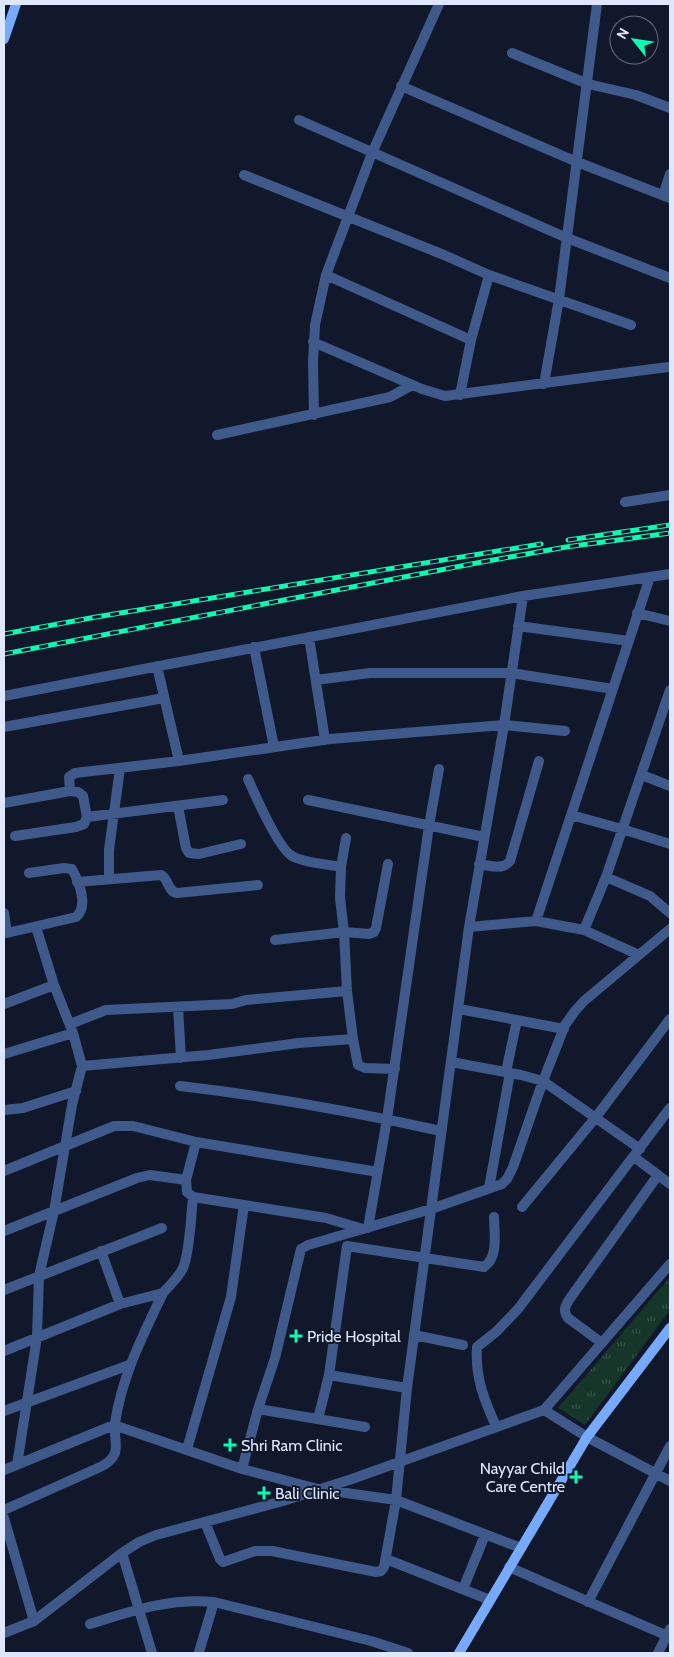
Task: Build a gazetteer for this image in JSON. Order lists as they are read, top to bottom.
{
  "places": {
    "health": [
      "Pride Hospital",
      "Shri Ram Clinic",
      "Nayyar Child Care Centre",
      "Bali Clinic"
    ]
  },
  "north": "top left"
}
